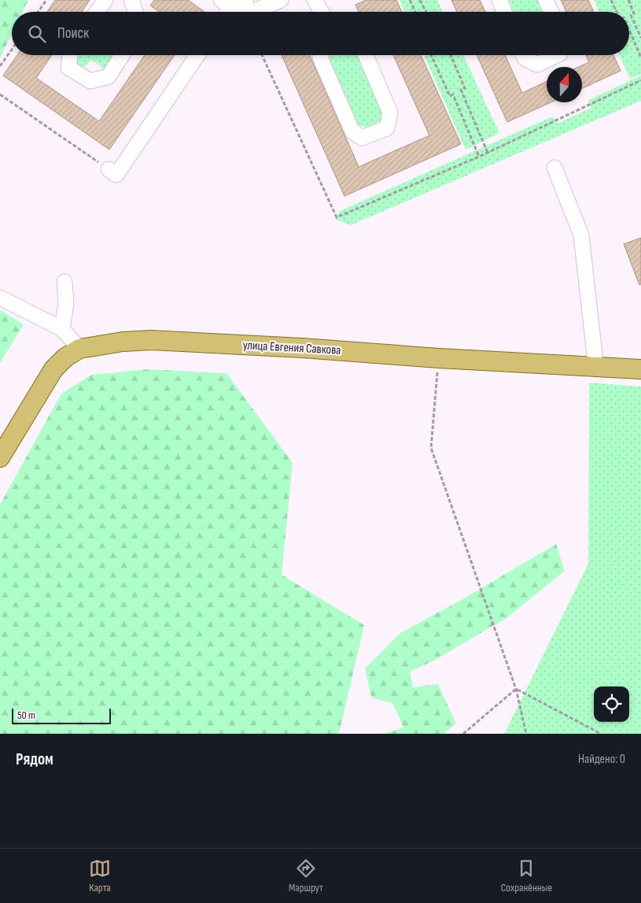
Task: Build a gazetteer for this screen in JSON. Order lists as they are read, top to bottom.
{
  "streets": {
    "main road": ["улица Евгения Савкова"]
  },
  "scale_bar": "50 m",
  "north": "top",
  "page": {
    "search": "Поиск",
    "scale": "50 m",
    "heading": ["Рядом", "Найдено: 0"],
    "nav": ["Карта", "Маршрут", "Сохранённые"]
  }
}
